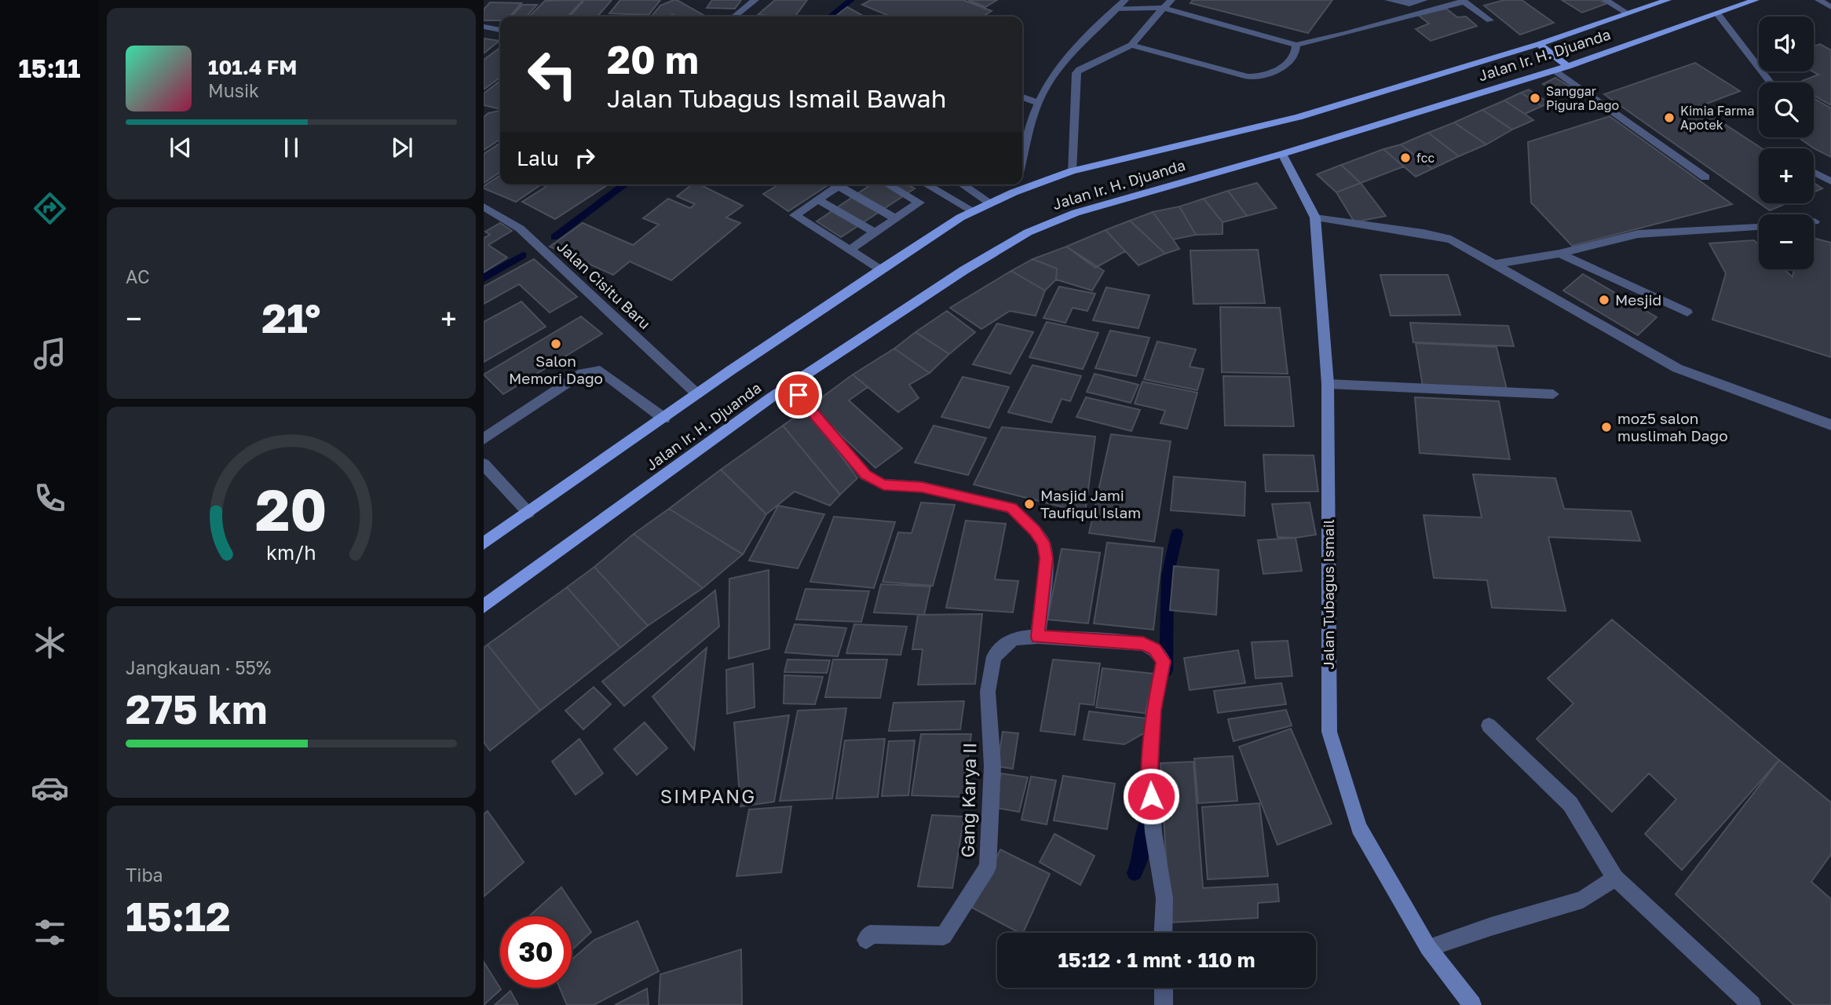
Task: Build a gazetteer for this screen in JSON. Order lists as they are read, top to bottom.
{
  "streets": {
    "main road": ["Jalan Ir. H. Djuanda", "Jalan Tubagus Ismail"],
    "street": ["Jalan Cisitu Baru", "Gang Karya II"]
  },
  "crossings": [
    ["Jalan Ir. H. Djuanda", "Jalan Cisitu Baru"],
    ["Jalan Ir. H. Djuanda", "Jalan Tubagus Ismail"]
  ],
  "districts": ["SIMPANG"],
  "places": [
    "Sanggar Pigura Dago",
    "Kimia Farma Apotek",
    "fcc",
    "Mesjid",
    "Salon Memori Dago",
    "moz5 salon muslimah Dago",
    "Masjid Jami Taufiqul Islam"
  ],
  "page": {
    "tabs": "15:11",
    "map_buttons": ["+", "−"],
    "turn": ["20 m", "Jalan Tubagus Ismail Bawah"],
    "song": ["101.4 FM", "Musik"],
    "then": "Lalu",
    "tile": [
      "AC",
      ["Jangkauan · 55%", "275 km"],
      ["Tiba", "15:12"]
    ],
    "heat": ["−", "21°", "+"],
    "limit": "30",
    "trip": "15:12 · 1 mnt · 110 m",
    "gauge": ["20", "km/h"]
  }
}
